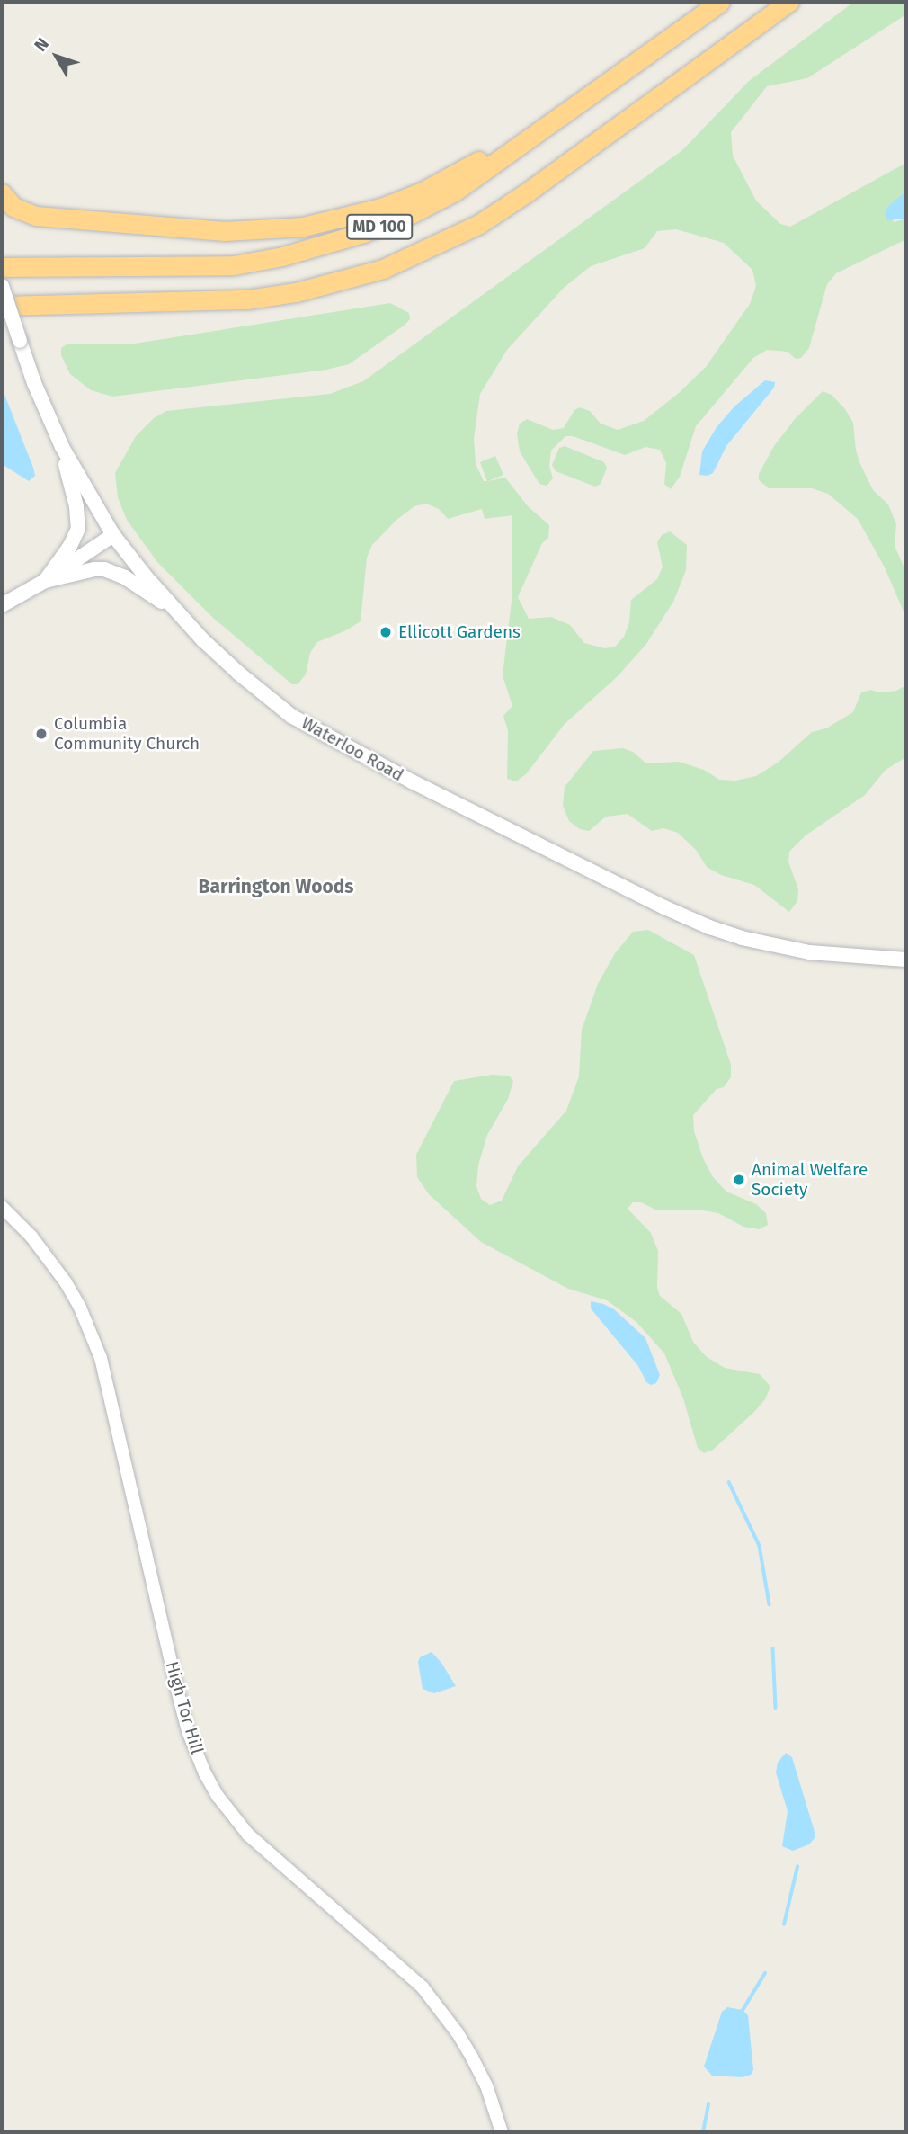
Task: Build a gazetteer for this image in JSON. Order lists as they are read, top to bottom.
{
  "streets": {
    "highway": ["MD 100"],
    "main road": ["Waterloo Road"],
    "street": ["High Tor Hill"]
  },
  "districts": ["Barrington Woods"],
  "places": ["Ellicott Gardens", "Columbia Community Church", "Animal Welfare Society"],
  "north": "top left"
}
